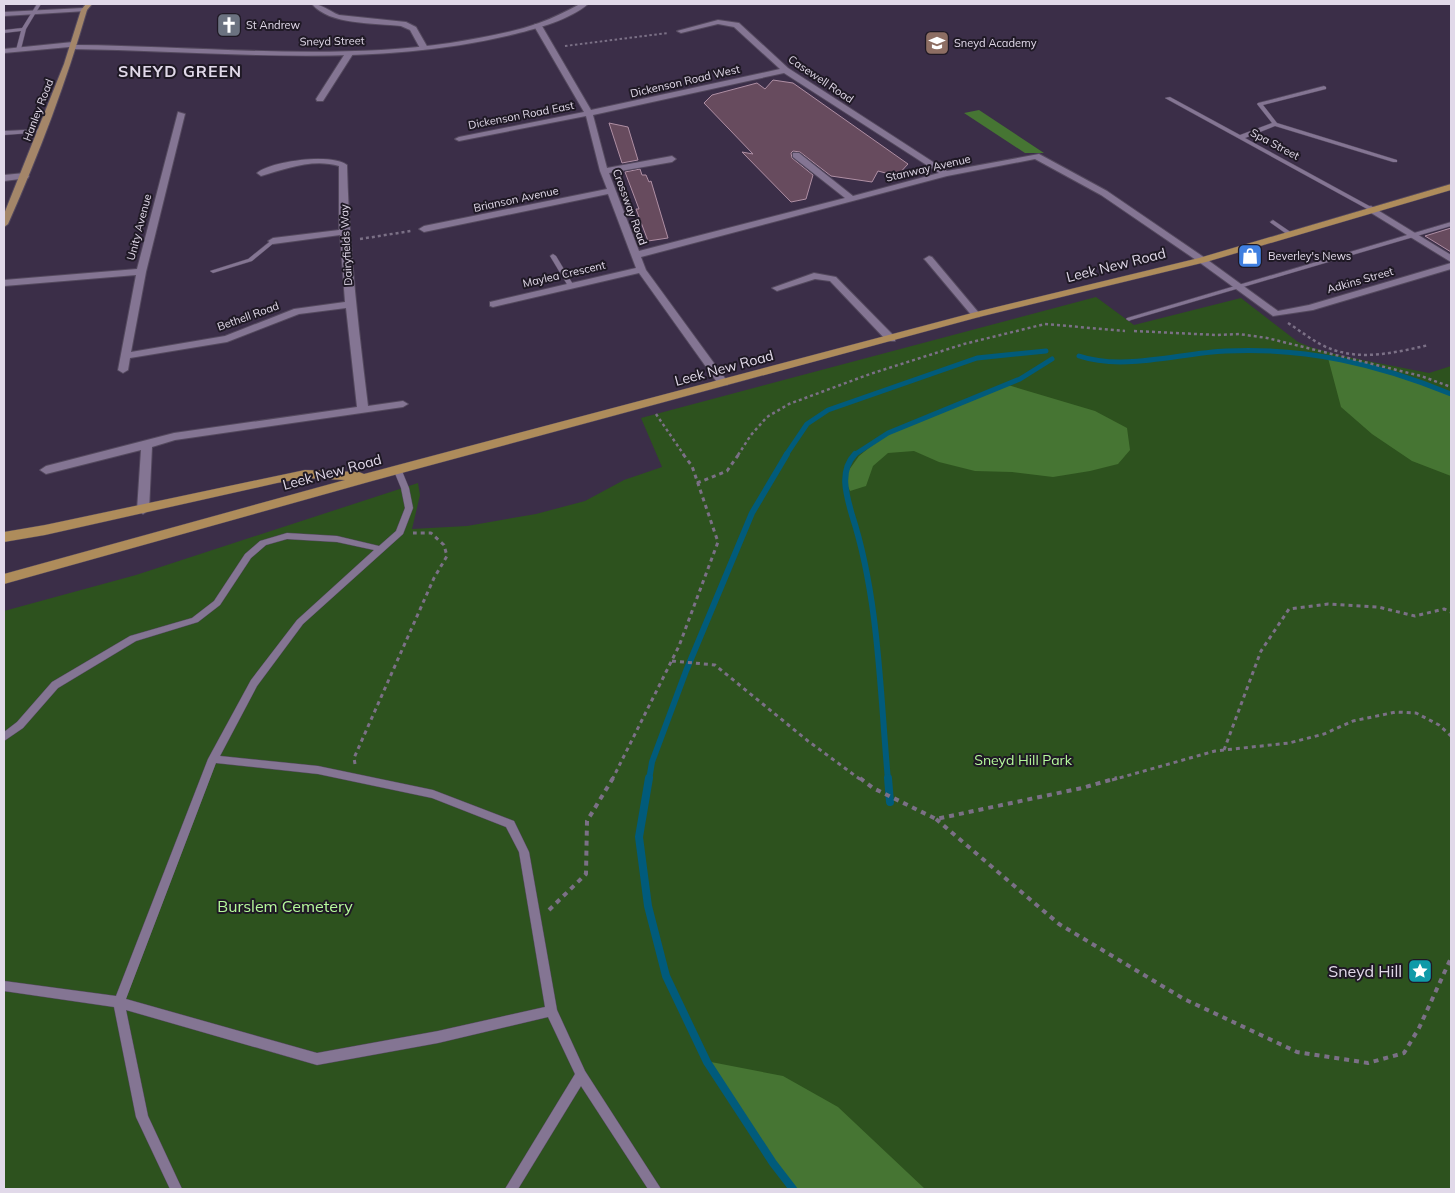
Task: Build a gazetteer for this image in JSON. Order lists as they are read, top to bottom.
{
  "streets": {
    "highway": ["Leek New Road"],
    "main road": ["Hanley Road"],
    "street": [
      "Sneyd Street",
      "Casewell Road",
      "Dickenson Road West",
      "Dickenson Road East",
      "Stanway Avenue",
      "Brianson Avenue",
      "Crossway Road",
      "Unity Avenue",
      "Dairyfields Way",
      "Maylea Crescent",
      "Adkins Street",
      "Bethell Road"
    ],
    "lane": ["Spa Street"]
  },
  "crossings": [
    ["Sneyd Street", "Hanley Road"],
    ["Sneyd Street", "Crossway Road"],
    ["Casewell Road", "Dickenson Road West"],
    ["Casewell Road", "Stanway Avenue"],
    ["Dickenson Road West", "Dickenson Road East"],
    ["Dickenson Road West", "Crossway Road"],
    ["Dickenson Road East", "Crossway Road"],
    ["Spa Street", "Leek New Road"],
    ["Stanway Avenue", "Crossway Road"],
    ["Stanway Avenue", "Leek New Road"],
    ["Stanway Avenue", "Adkins Street"],
    ["Brianson Avenue", "Crossway Road"],
    ["Crossway Road", "Leek New Road"],
    ["Crossway Road", "Maylea Crescent"],
    ["Dairyfields Way", "Bethell Road"]
  ],
  "districts": ["SNEYD GREEN"],
  "parks": ["Sneyd Hill Park", "Burslem Cemetery"],
  "places": {
    "church": ["St Andrew"],
    "school or university": ["Sneyd Academy"],
    "shop": ["Beverley's News"],
    "place": ["Sneyd Hill"]
  }
}
